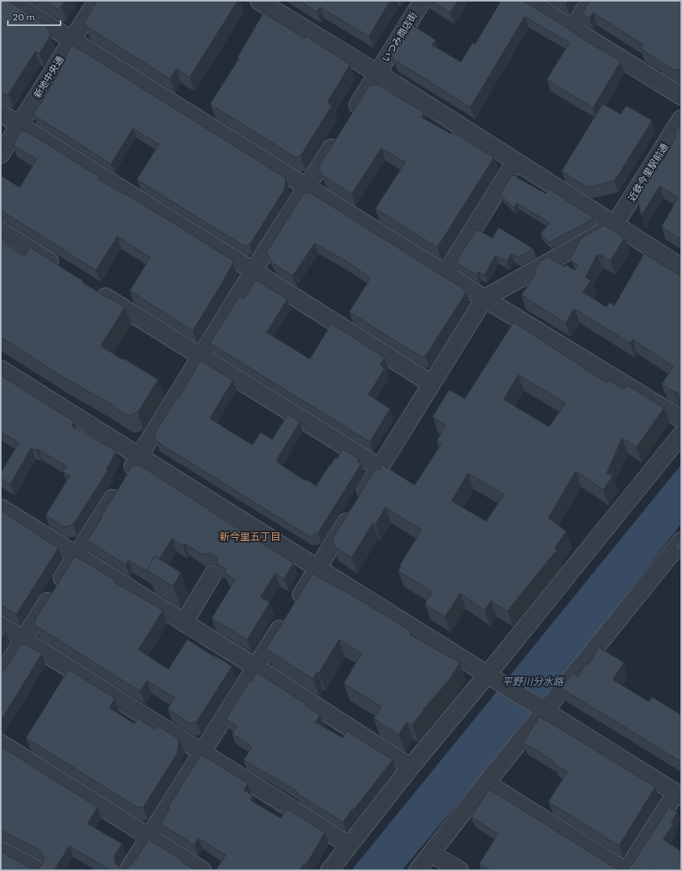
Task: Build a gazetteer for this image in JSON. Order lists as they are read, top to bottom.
{
  "streets": {
    "street": ["いつみ商店街", "新地中央通", "近鉄今里駅前通"]
  },
  "districts": ["新今里五丁目"],
  "water": ["平野川分水路"],
  "scale_bar": "20 m"
}
